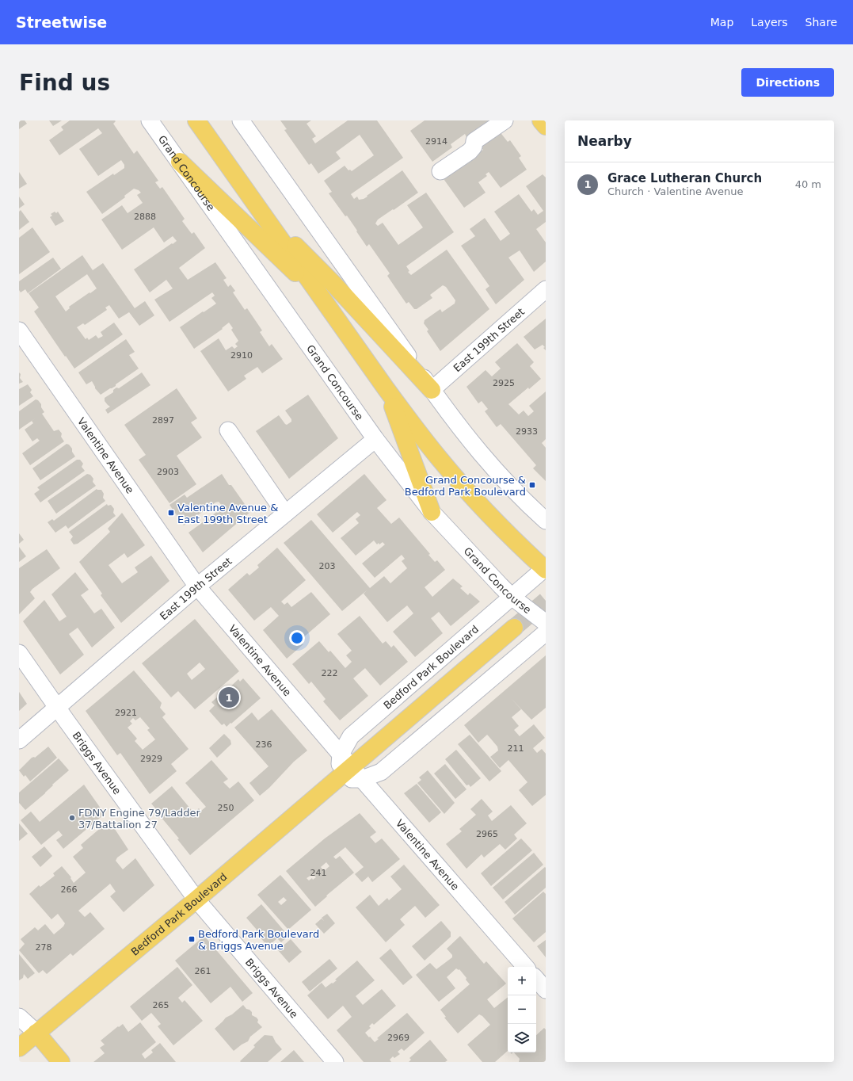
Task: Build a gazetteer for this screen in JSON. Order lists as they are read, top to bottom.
{
  "streets": {
    "main road": ["Bedford Park Boulevard"],
    "street": [
      "Grand Concourse",
      "East 199th Street",
      "Valentine Avenue",
      "Briggs Avenue"
    ]
  },
  "crossings": [
    ["Grand Concourse", "East 199th Street"],
    ["Grand Concourse", "Bedford Park Boulevard"],
    ["East 199th Street", "Valentine Avenue"],
    ["East 199th Street", "Briggs Avenue"],
    ["Valentine Avenue", "Bedford Park Boulevard"],
    ["Bedford Park Boulevard", "Briggs Avenue"]
  ],
  "places": {
    "transit": ["Grand Concourse & Bedford Park Boulevard", "Valentine Avenue & East 199th Street", "Bedford Park Boulevard & Briggs Avenue"],
    "other": ["FDNY Engine 79/Ladder 37/Battalion 27"]
  },
  "house_numbers": [
    "2914",
    "2888",
    "2910",
    "2925",
    "2897",
    "2933",
    "2903",
    "203",
    "222",
    "2921",
    "236",
    "211",
    "2929",
    "250",
    "2965",
    "241",
    "266",
    "278",
    "261",
    "265",
    "2969"
  ],
  "page": {
    "header": "Streetwise",
    "nav": ["Map", "Layers", "Share"],
    "buttons": "Directions",
    "title": "Find us",
    "heading": "Nearby",
    "list": [
      {
        "mark": "1",
        "name": "Grace Lutheran Church",
        "note": "Church · Valentine Avenue",
        "value": "40 m"
      }
    ],
    "pins": "1",
    "map_buttons": ["+", "−"]
  }
}
